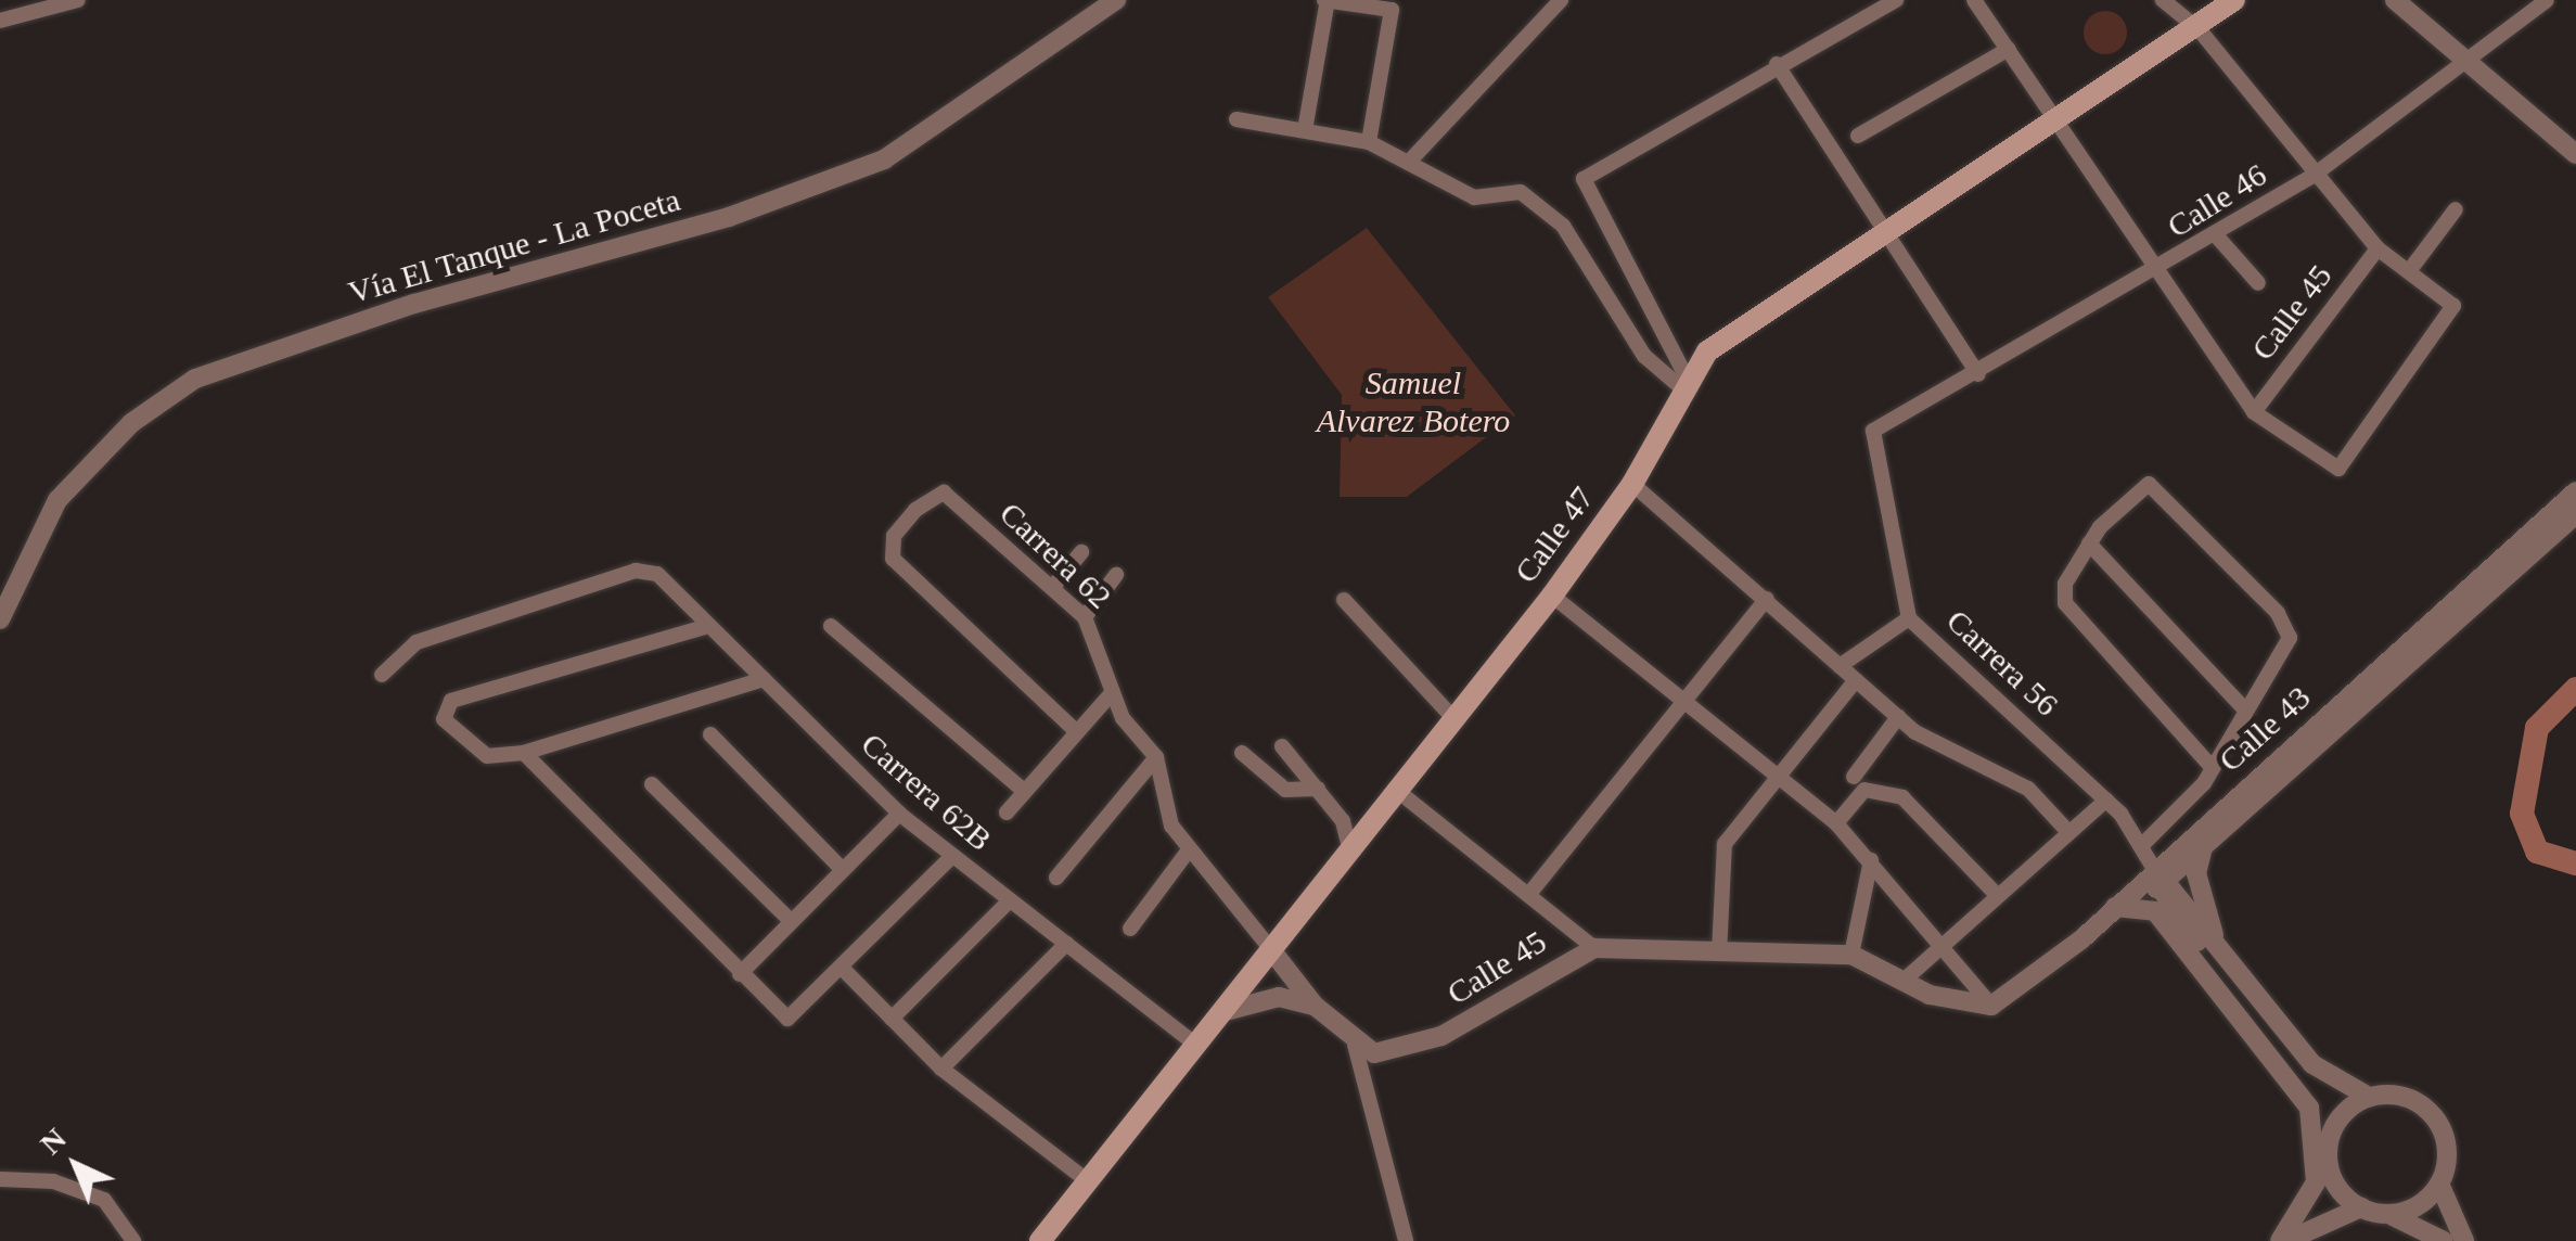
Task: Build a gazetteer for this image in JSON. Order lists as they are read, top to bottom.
{
  "streets": {
    "main road": ["Calle 47"],
    "street": [
      "Calle 46",
      "Vía El Tanque - La Poceta",
      "Calle 45",
      "Carrera 62",
      "Carrera 56",
      "Calle 43",
      "Carrera 62B"
    ]
  },
  "crossings": [
    ["Calle 46", "Carrera 56"],
    ["Calle 45", "Calle 43"],
    ["Calle 47", "Carrera 62"],
    ["Calle 47", "Carrera 62B"],
    ["Carrera 56", "Calle 43"]
  ],
  "parks": ["Samuel Alvarez Botero"],
  "north": "top left"
}
